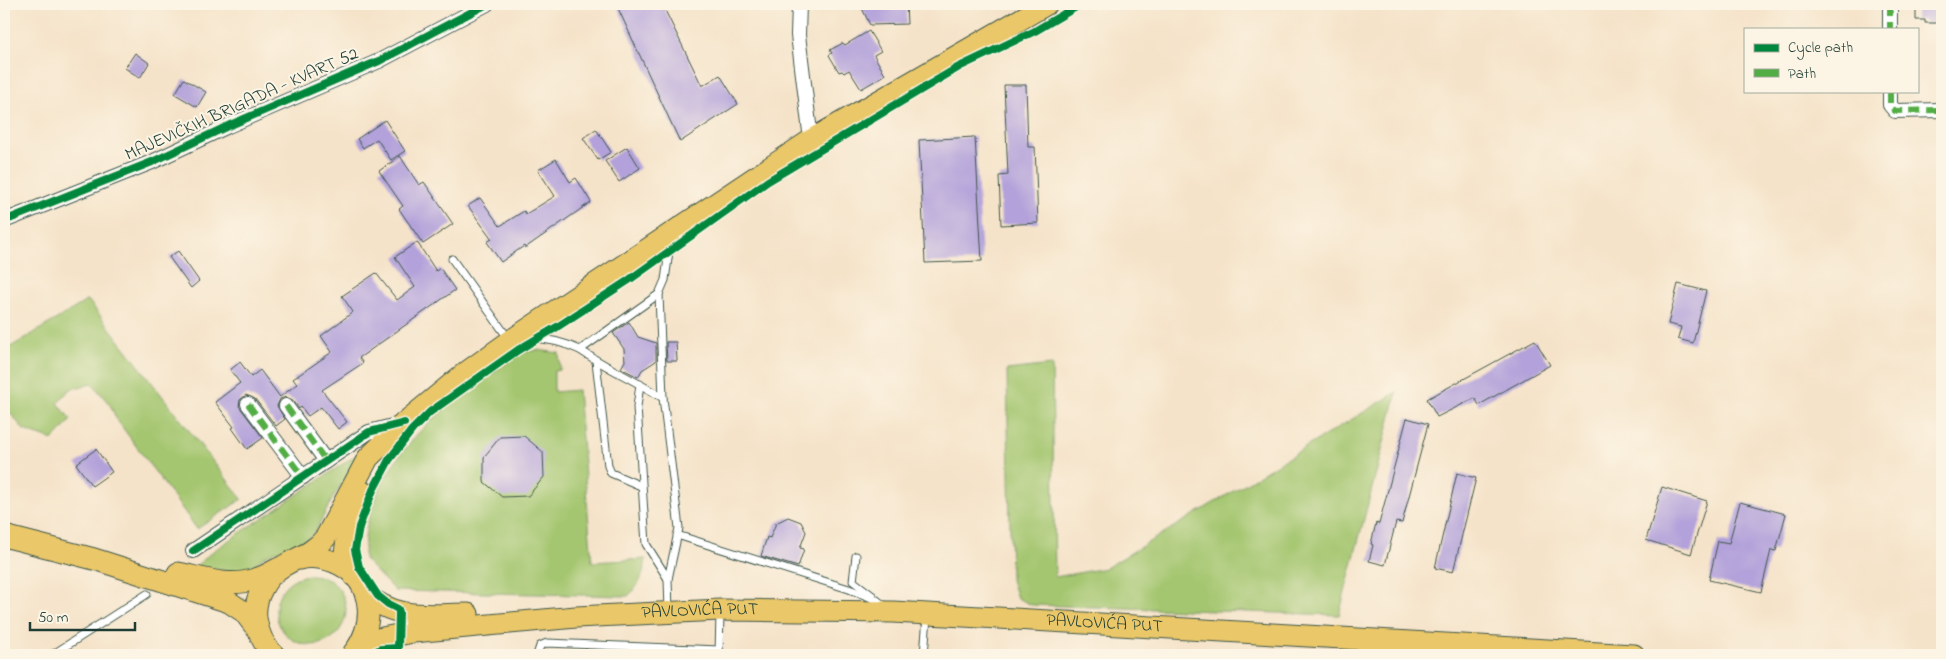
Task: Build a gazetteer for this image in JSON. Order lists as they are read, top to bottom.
{
  "streets": {
    "main road": ["PAVLOVIĆA PUT"],
    "street": ["MAJEVIČKIH BRIGADA - KVART 52"]
  },
  "legend": ["Cycle path", "Path"],
  "scale_bar": "50 m"
}
